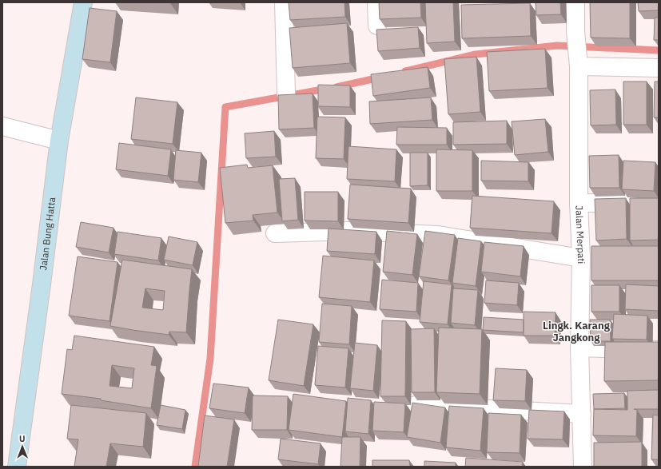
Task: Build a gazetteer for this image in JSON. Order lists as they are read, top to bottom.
{
  "streets": {
    "main road": ["Jalan Bung Hatta"],
    "street": ["Jalan Merpati"]
  },
  "districts": ["Lingk. Karang Jangkong"],
  "north": "top"
}
